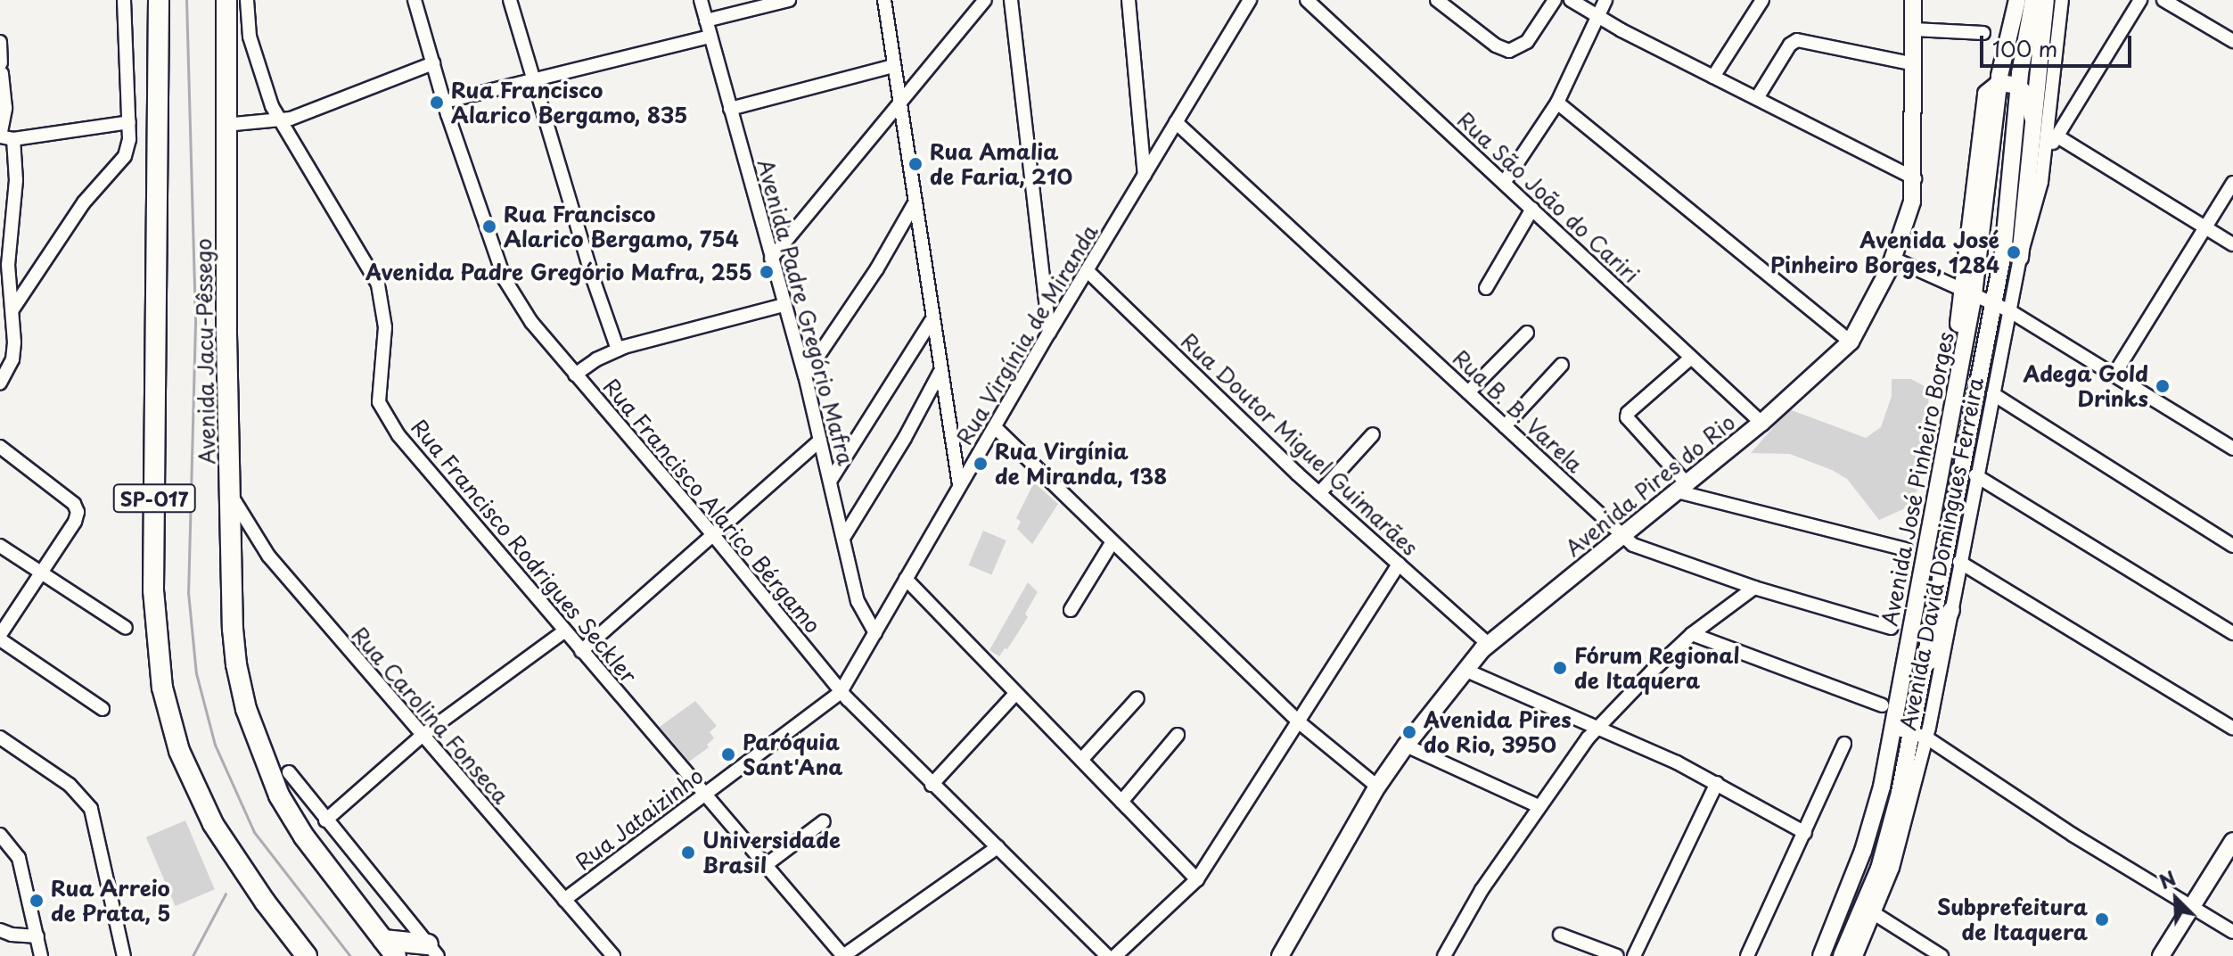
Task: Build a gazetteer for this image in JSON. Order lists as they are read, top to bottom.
{
  "streets": {
    "highway": ["Avenida Jacu-Pêssego", "SP-017"],
    "main road": ["Avenida José Pinheiro Borges", "Avenida Pires do Rio"],
    "street": [
      "Rua São João do Cariri",
      "Avenida Padre Gregório Mafra",
      "Rua Virgínia de Miranda",
      "Rua B. B. Varela",
      "Rua Doutor Miguel Guimarães",
      "Rua Francisco Alarico Bérgamo",
      "Rua Francisco Rodrigues Seckler",
      "Avenida David Domingues Ferreira",
      "Rua Carolina Fonseca",
      "Rua Jataizinho"
    ]
  },
  "crossings": [
    ["Rua São João do Cariri", "Avenida Pires do Rio"],
    ["Avenida Padre Gregório Mafra", "Rua Virgínia de Miranda"],
    ["Rua Virgínia de Miranda", "Rua B. B. Varela"],
    ["Rua Virgínia de Miranda", "Rua Doutor Miguel Guimarães"],
    ["Rua Virgínia de Miranda", "Rua Francisco Alarico Bérgamo"],
    ["Rua Virgínia de Miranda", "Rua Jataizinho"],
    ["Avenida Jacu-Pêssego", "Rua Carolina Fonseca"],
    ["Rua B. B. Varela", "Avenida Pires do Rio"],
    ["Rua Doutor Miguel Guimarães", "Avenida Pires do Rio"],
    ["Rua Francisco Alarico Bérgamo", "Rua Jataizinho"],
    ["Rua Francisco Rodrigues Seckler", "Rua Jataizinho"],
    ["Rua Carolina Fonseca", "Rua Jataizinho"]
  ],
  "places": [
    "Rua Francisco Alarico Bergamo, 835",
    "Rua Amalia de Faria, 210",
    "Rua Francisco Alarico Bergamo, 754",
    "Avenida José Pinheiro Borges, 1284",
    "Avenida Padre Gregório Mafra, 255",
    "Adega Gold Drinks",
    "Rua Virgínia de Miranda, 138",
    "Fórum Regional de Itaquera",
    "Avenida Pires do Rio, 3950",
    "Paróquia Sant'Ana",
    "Universidade Brasil",
    "Rua Arreio de Prata, 5",
    "Subprefeitura de Itaquera"
  ],
  "scale_bar": "100 m",
  "north": "top left"
}
